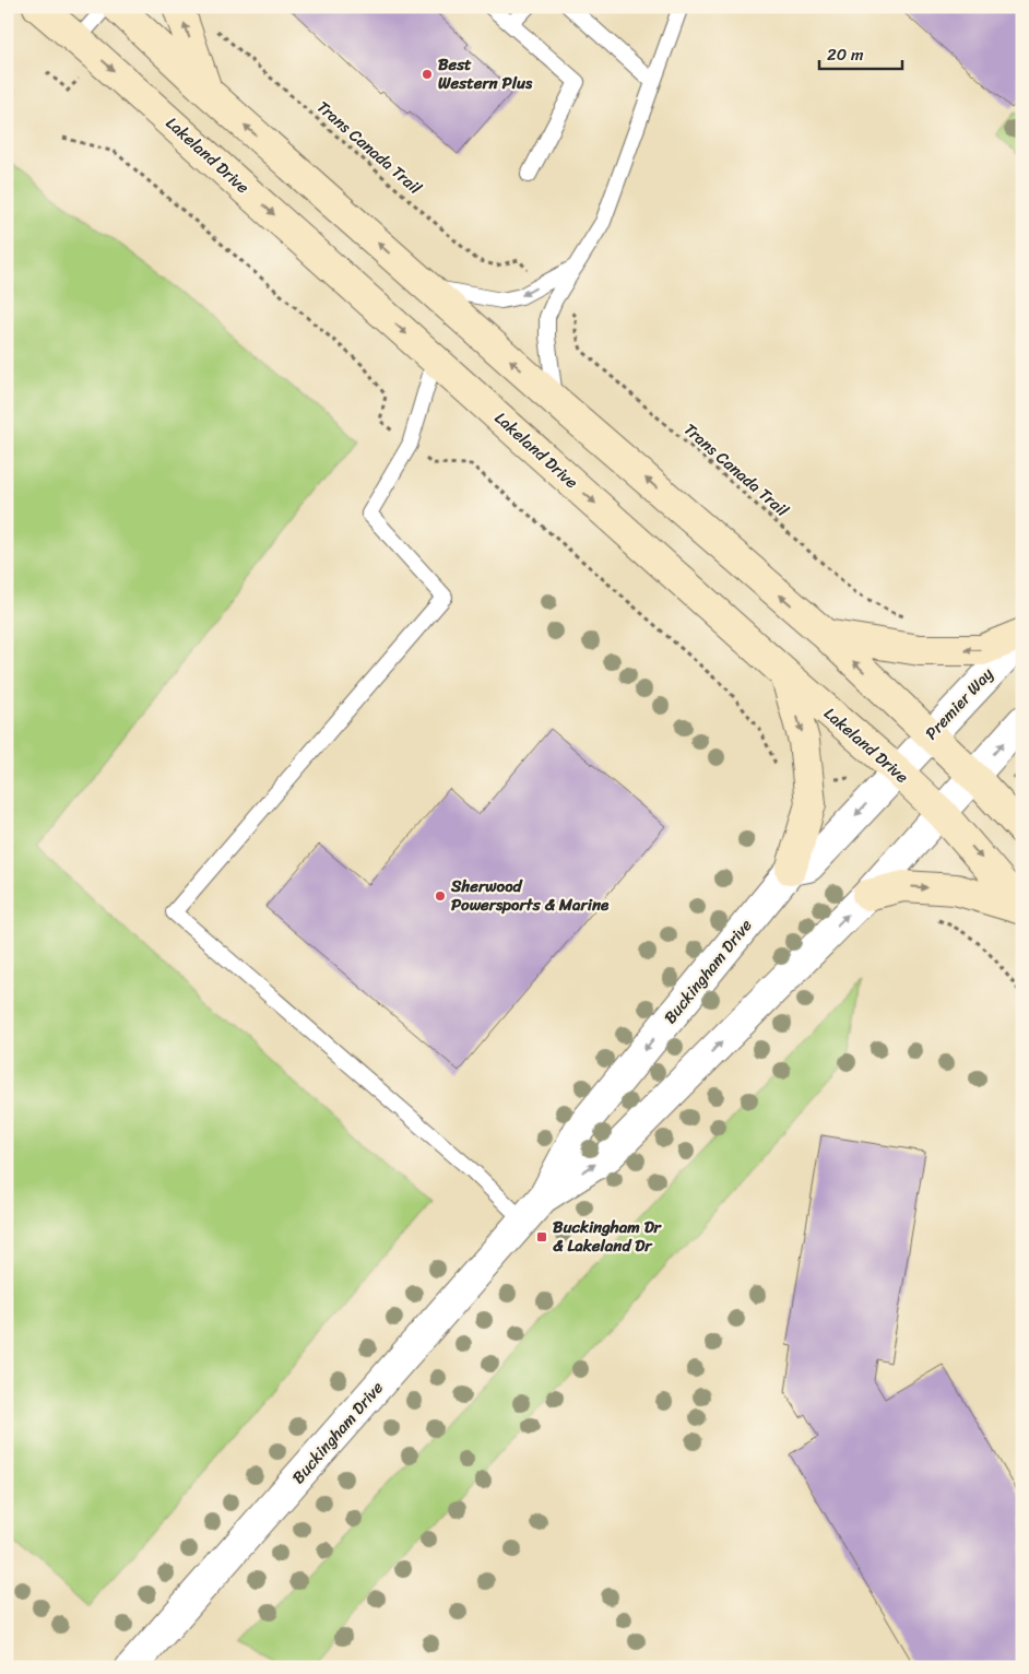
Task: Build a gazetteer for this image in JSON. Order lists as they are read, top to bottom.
{
  "streets": {
    "main road": ["Lakeland Drive"],
    "street": ["Premier Way", "Buckingham Drive"],
    "path": ["Trans Canada Trail"]
  },
  "crossings": [
    ["Lakeland Drive", "Premier Way"],
    ["Lakeland Drive", "Buckingham Drive"],
    ["Premier Way", "Buckingham Drive"]
  ],
  "places": {
    "other": ["Best Western Plus", "Sherwood Powersports & Marine"],
    "transit": ["Buckingham Dr & Lakeland Dr"]
  },
  "scale_bar": "20 m"
}
